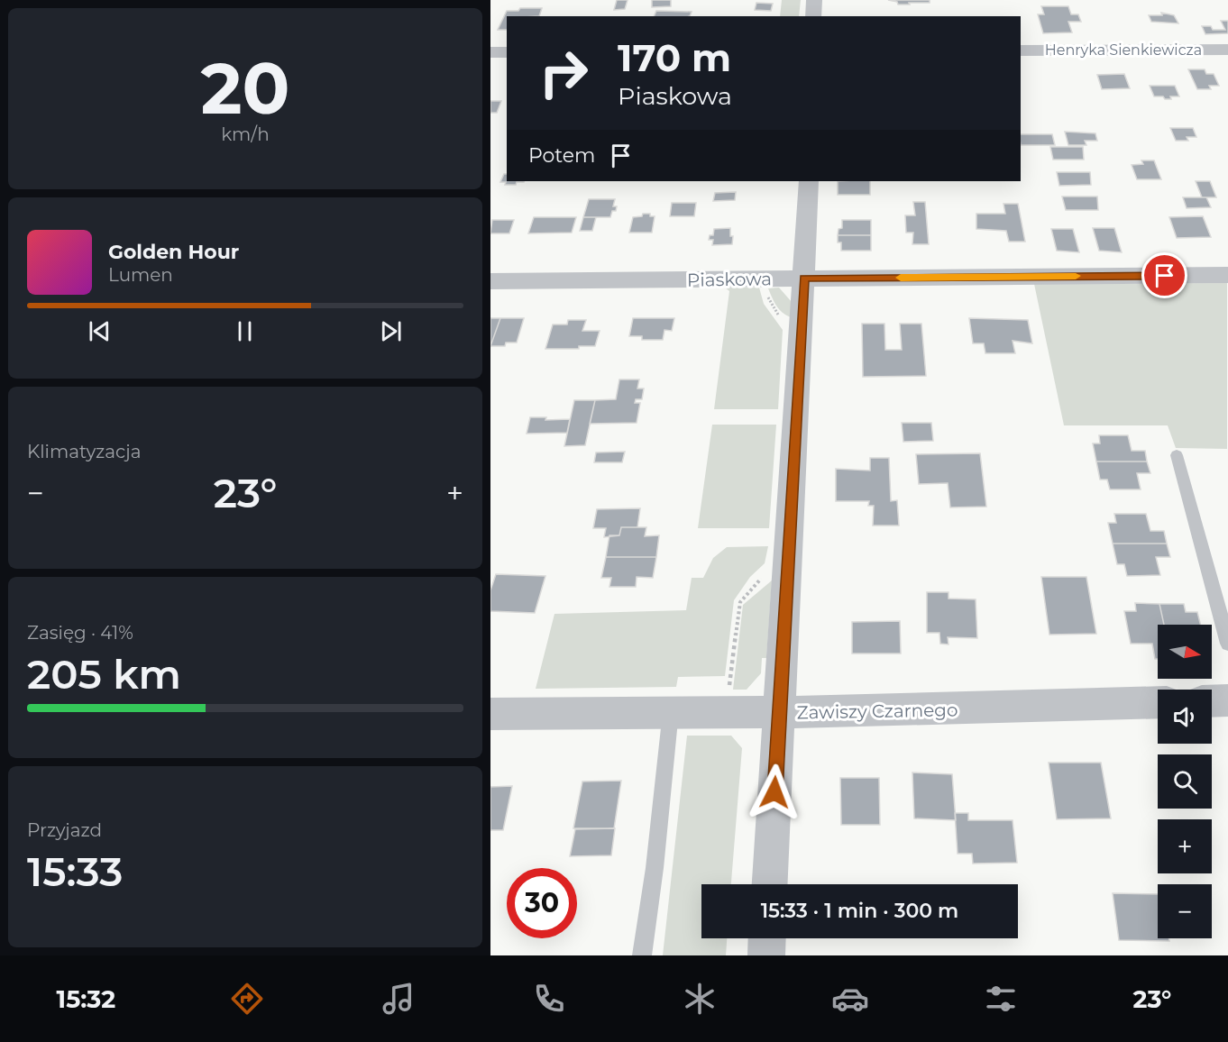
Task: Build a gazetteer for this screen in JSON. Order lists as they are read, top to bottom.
{
  "streets": {
    "street": ["Henryka Sienkiewicza", "Piaskowa", "Zawiszy Czarnego"]
  },
  "north": "right",
  "page": {
    "tile": [
      ["20", "km/h"],
      "Klimatyzacja",
      ["Zasięg · 41%", "205 km"],
      ["Przyjazd", "15:33"]
    ],
    "turn": ["170 m", "Piaskowa"],
    "then": "Potem",
    "song": ["Golden Hour", "Lumen"],
    "heat": ["−", "23°", "+"],
    "map_buttons": ["+", "−"],
    "limit": "30",
    "trip": "15:33 · 1 min · 300 m",
    "tabs": ["15:32", "23°"]
  }
}
